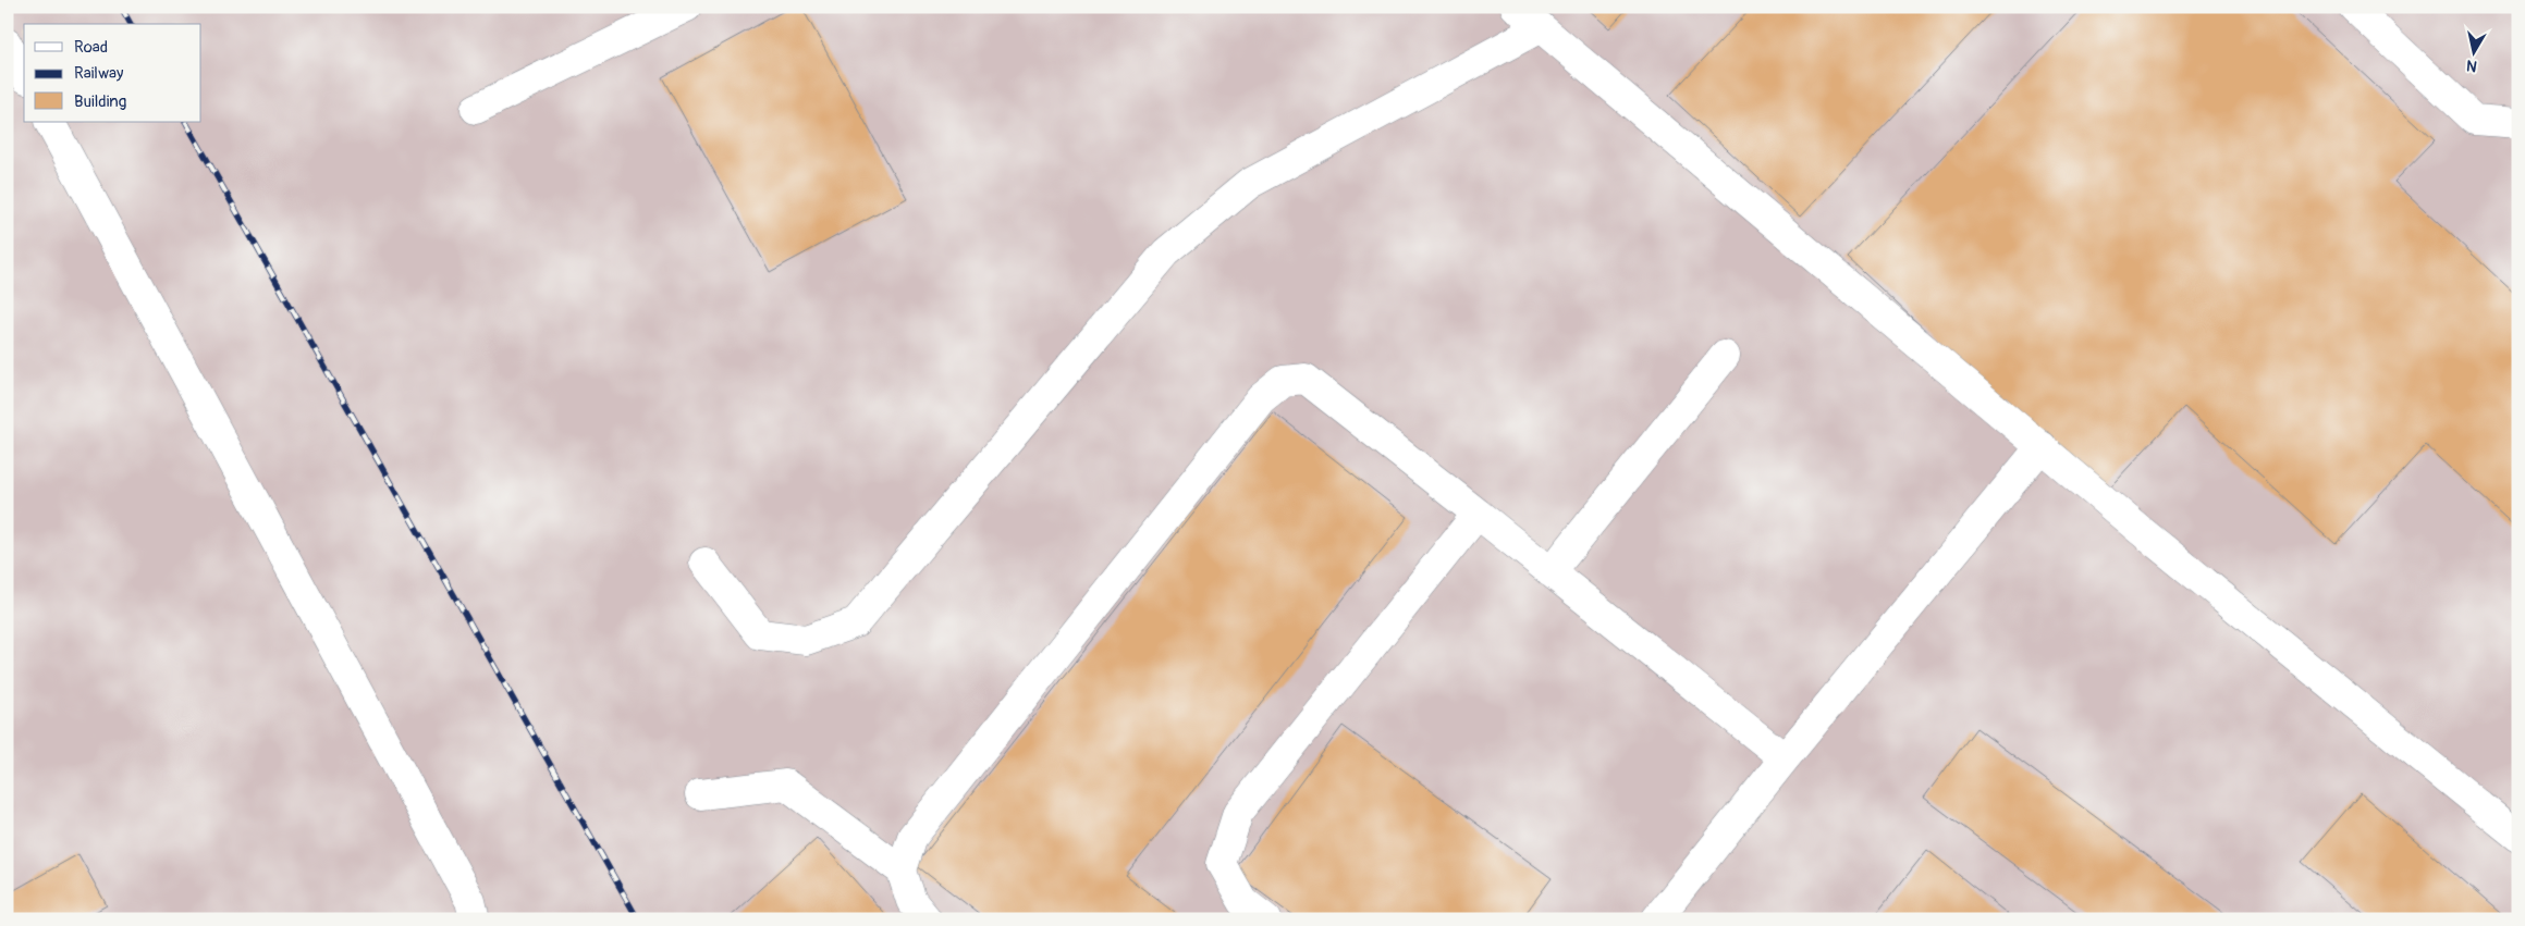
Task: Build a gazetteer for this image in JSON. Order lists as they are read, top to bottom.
{
  "legend": ["Road", "Railway", "Building"],
  "north": "bottom"
}
